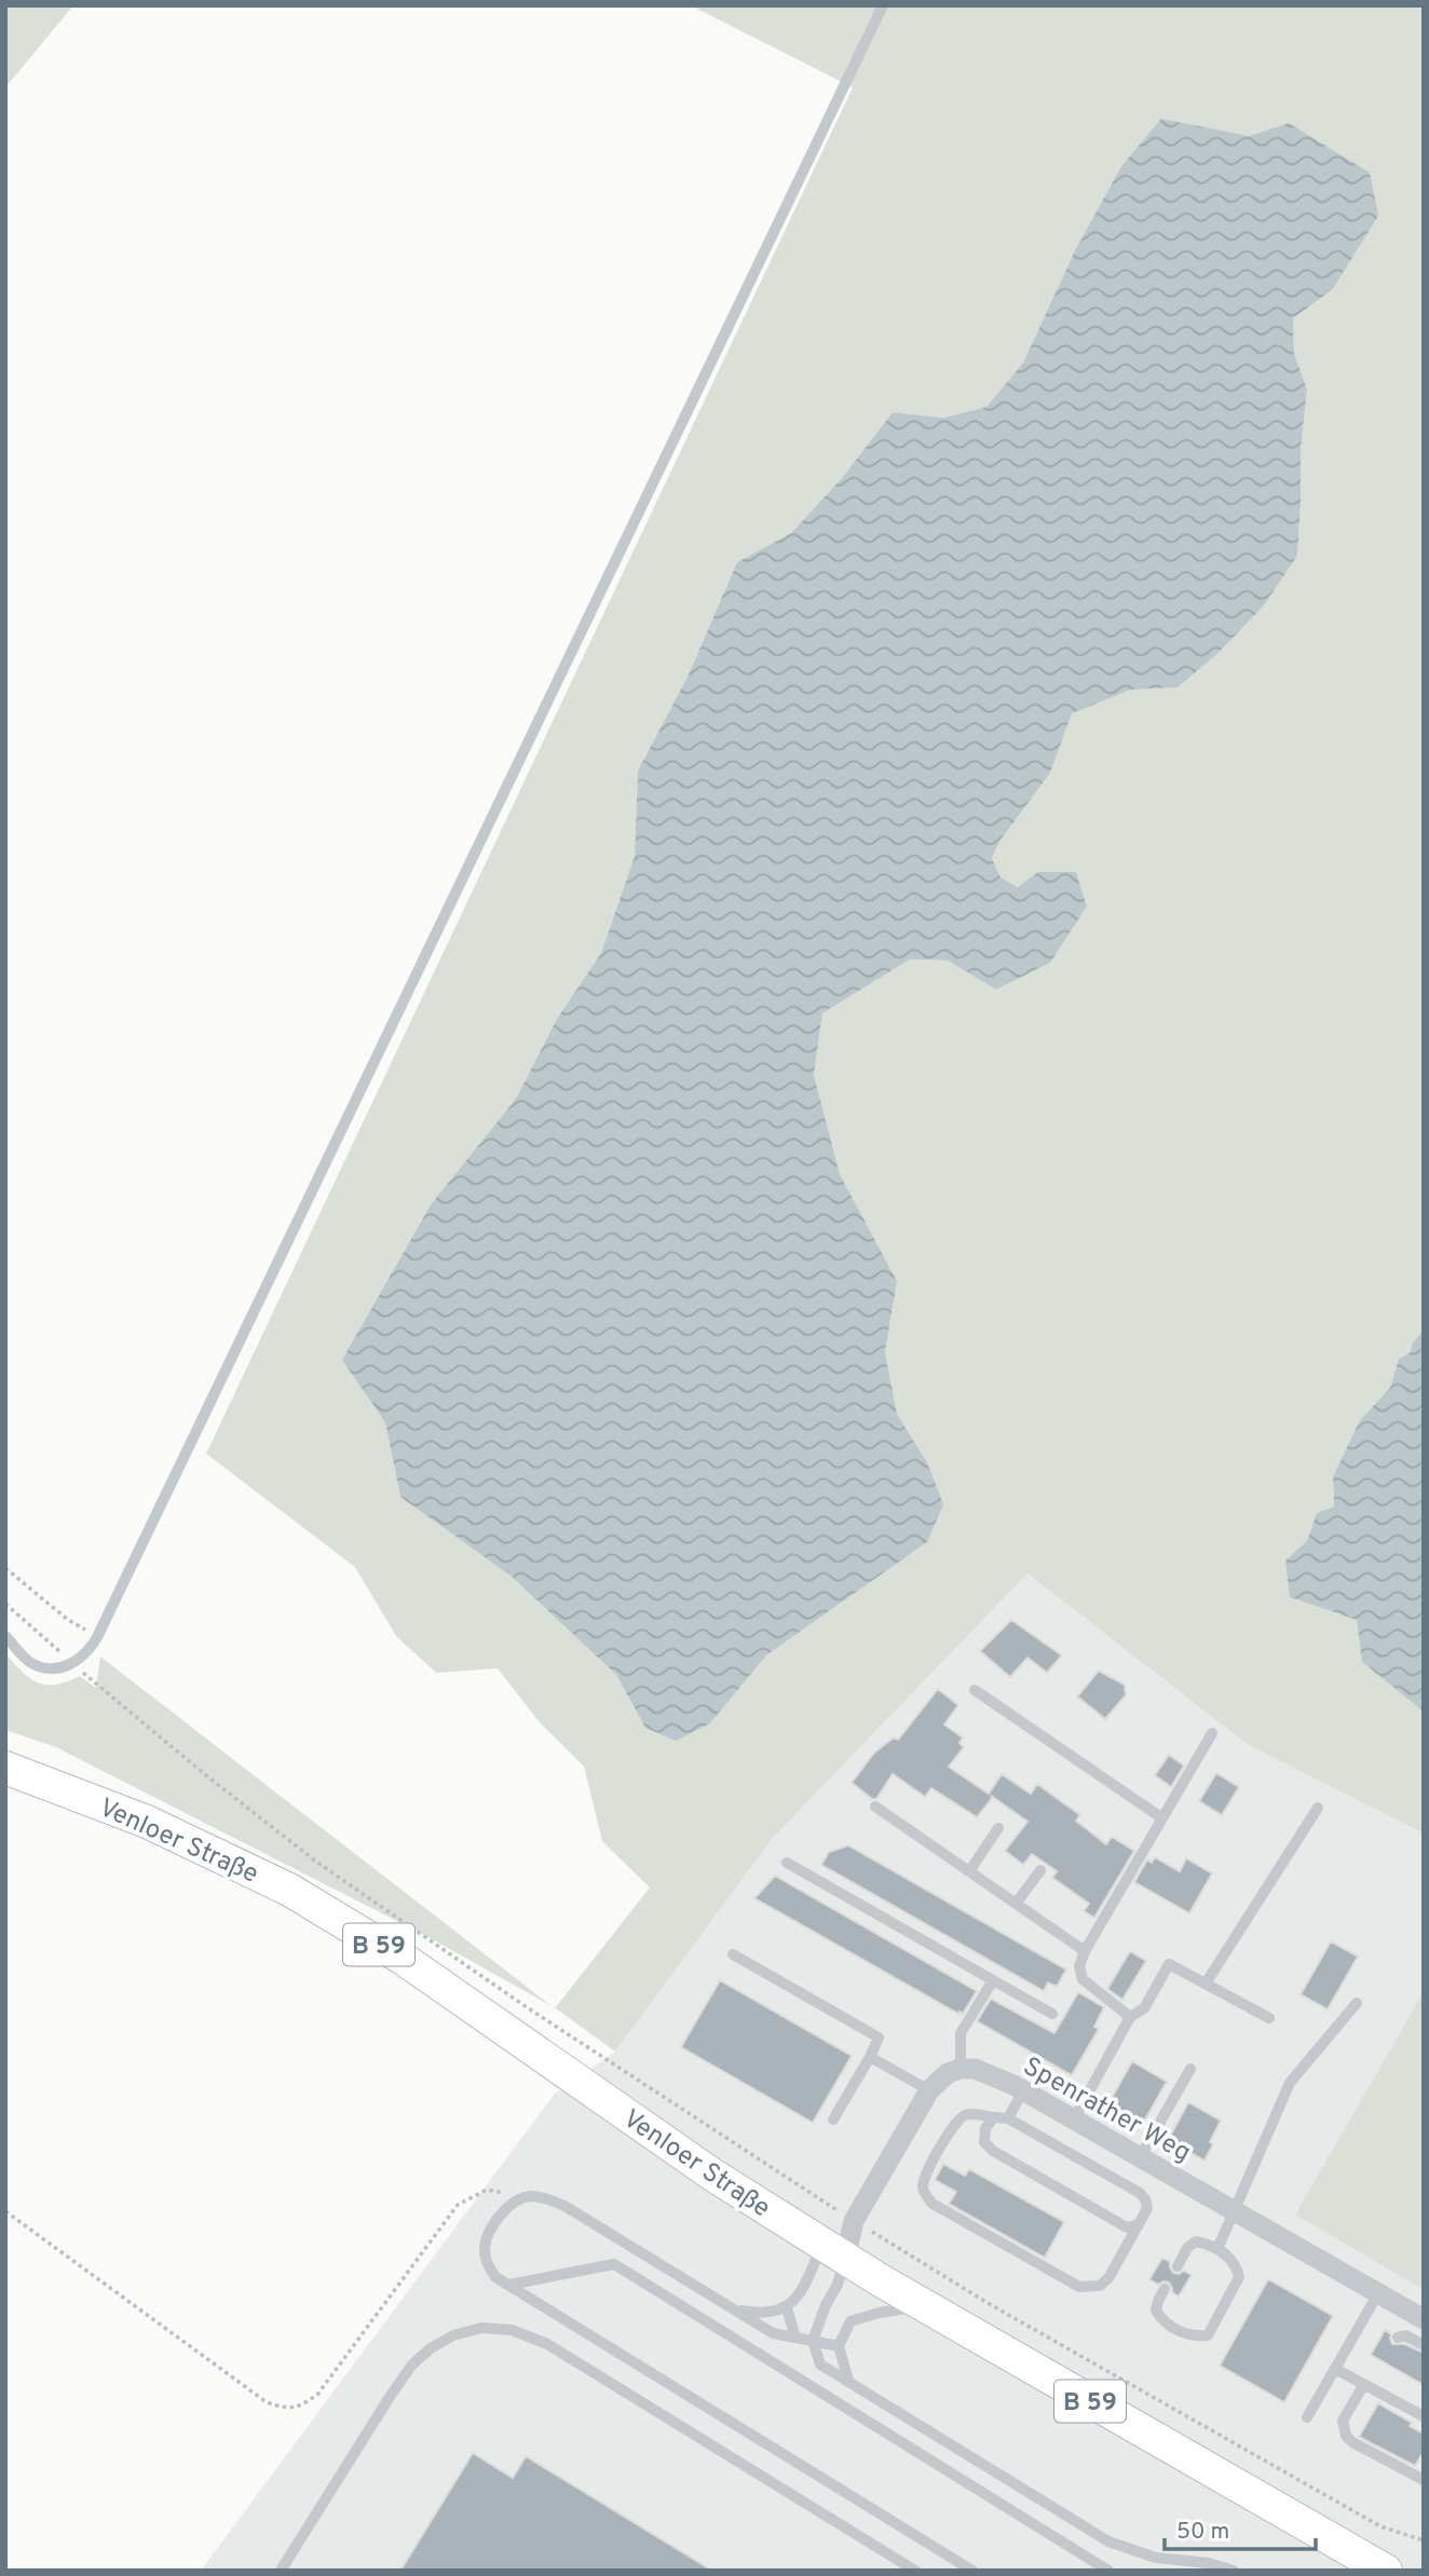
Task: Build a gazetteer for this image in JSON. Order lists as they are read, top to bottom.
{
  "streets": {
    "main road": ["Venloer Straße", "B 59"],
    "street": ["Spenrather Weg"]
  },
  "scale_bar": "50 m"
}
